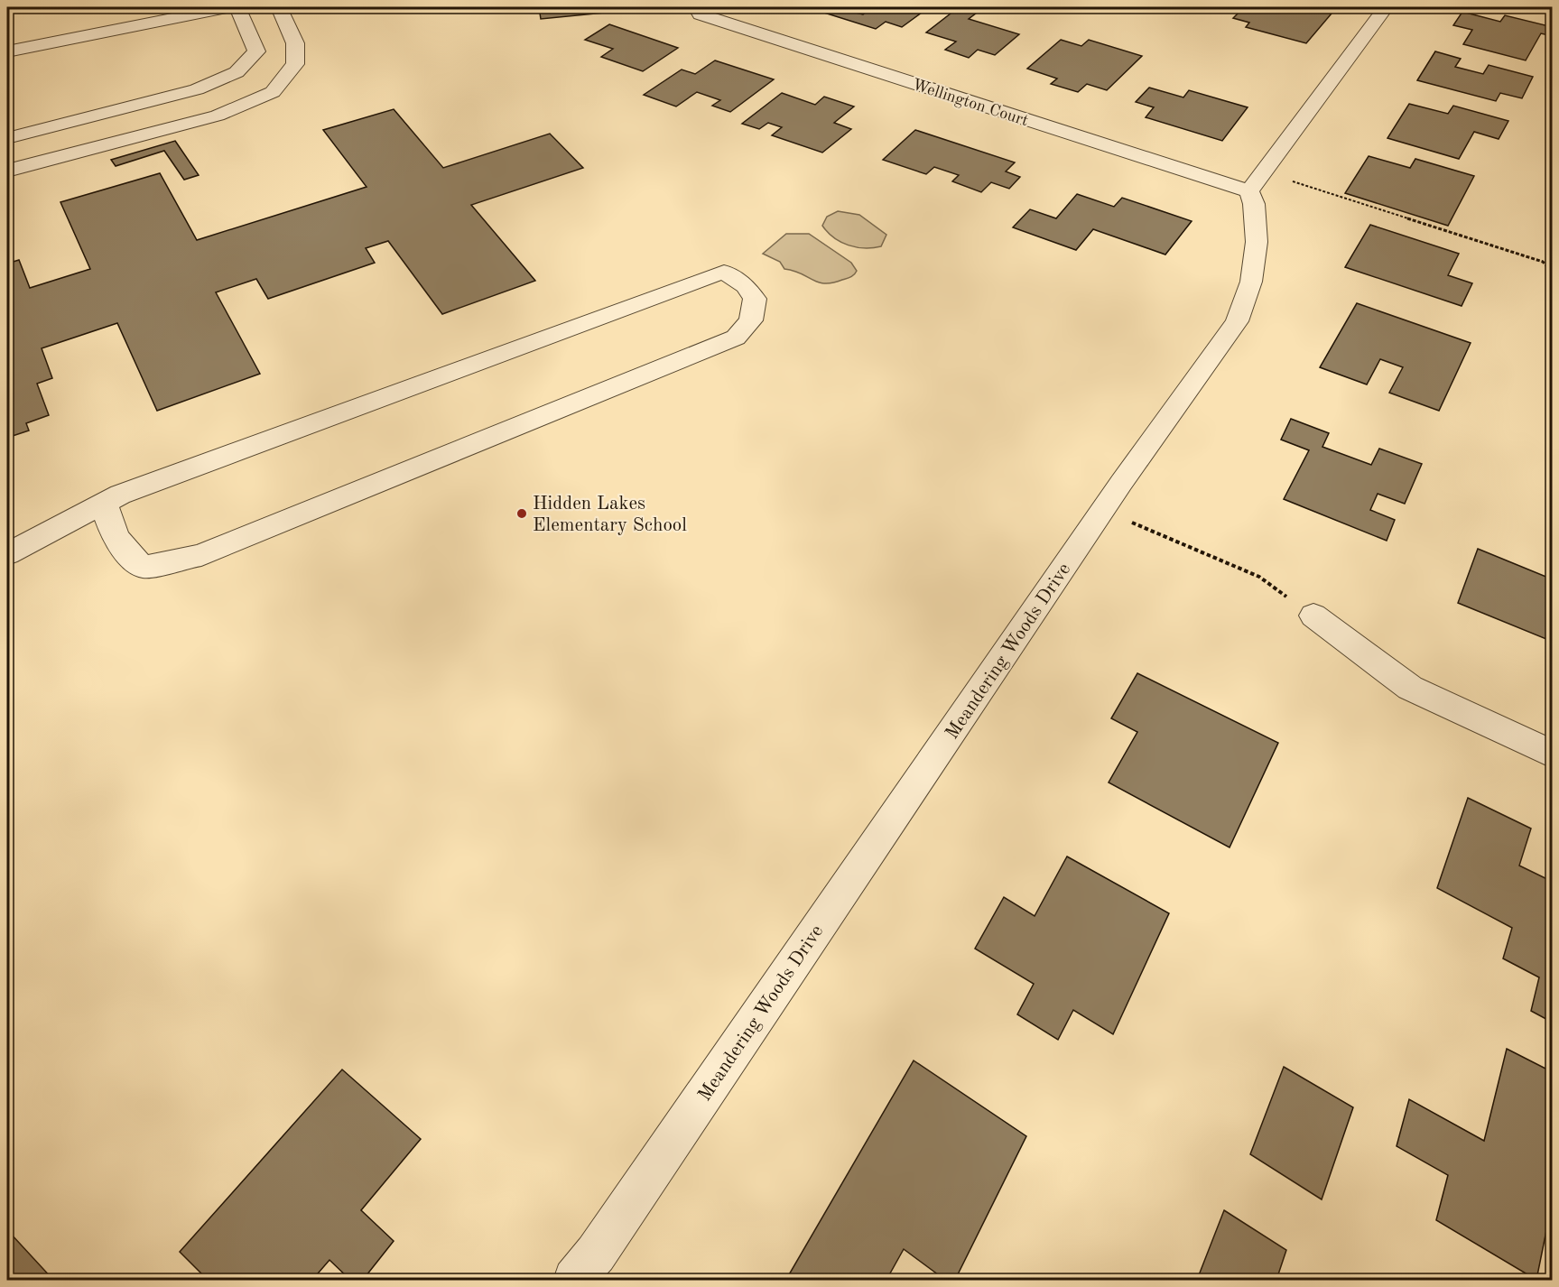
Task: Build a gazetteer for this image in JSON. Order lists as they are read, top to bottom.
{
  "streets": {
    "street": ["Wellington Court", "Meandering Woods Drive"]
  },
  "crossings": [
    ["Wellington Court", "Meandering Woods Drive"]
  ],
  "places": ["Hidden Lakes Elementary School"]
}
